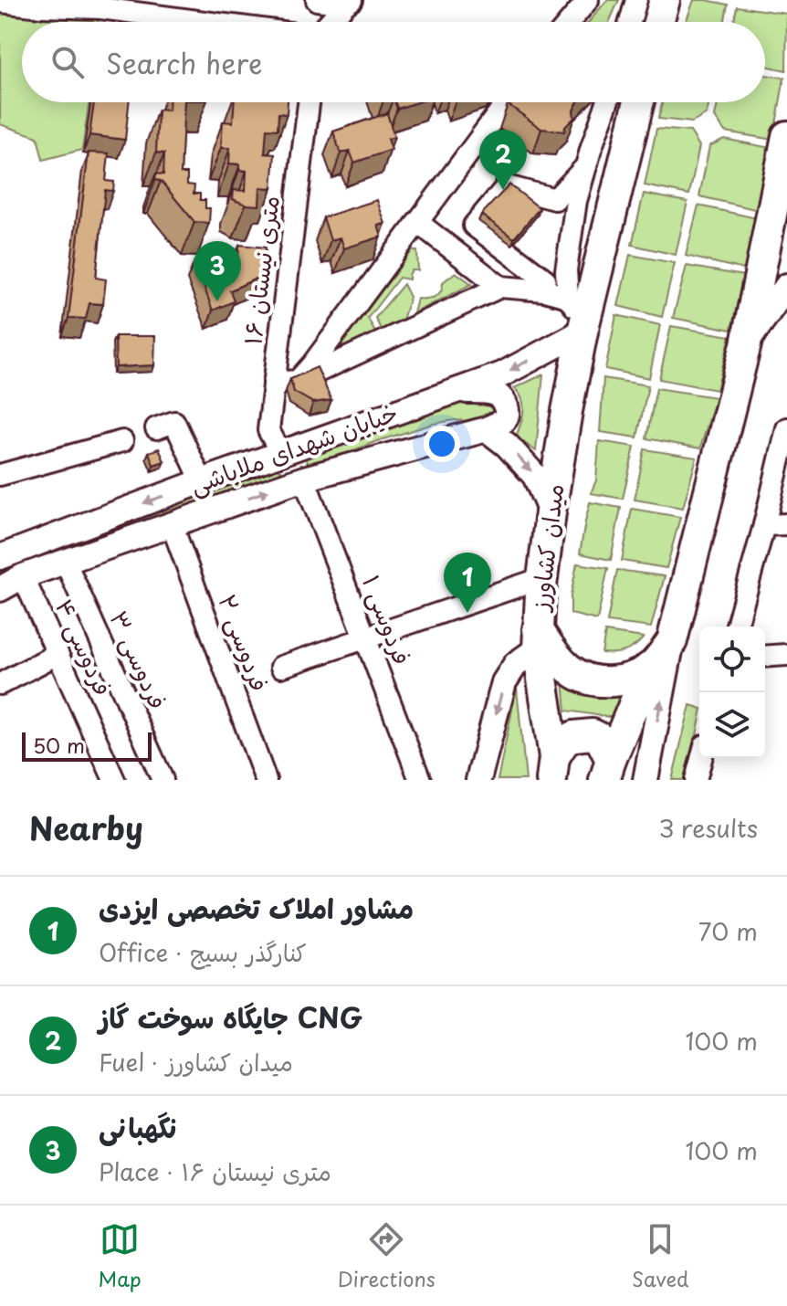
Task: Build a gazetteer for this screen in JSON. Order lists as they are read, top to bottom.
{
  "streets": {
    "highway": ["میدان کشاورز"],
    "main road": ["خیابان شهدای ملاباشی"],
    "street": [
      "۱۶ متری نیستان",
      "فردوسی ۱",
      "فردوسی ۲",
      "فردوسی ۴",
      "فردوسی ۳"
    ]
  },
  "crossings": [
    ["۱۶ متری نیستان", "خیابان شهدای ملاباشی"],
    ["خیابان شهدای ملاباشی", "میدان کشاورز"],
    ["خیابان شهدای ملاباشی", "فردوسی ۱"],
    ["خیابان شهدای ملاباشی", "فردوسی ۲"],
    ["خیابان شهدای ملاباشی", "فردوسی ۴"],
    ["خیابان شهدای ملاباشی", "فردوسی ۳"]
  ],
  "scale_bar": "50 m",
  "page": {
    "search": "Search here",
    "pins": ["2", "3", "1"],
    "scale": "50 m",
    "heading": ["Nearby", "3 results"],
    "list": [
      {
        "mark": "1",
        "name": "مشاور املاک تخصصی ایزدی",
        "note": "Office · کنارگذر بسیج",
        "value": "70 m"
      },
      {
        "mark": "2",
        "name": "جایگاه سوخت گاز CNG",
        "note": "Fuel · میدان کشاورز",
        "value": "100 m"
      },
      {
        "mark": "3",
        "name": "نگهبانی",
        "note": "Place · ۱۶ متری نیستان",
        "value": "100 m"
      }
    ],
    "nav": ["Map", "Directions", "Saved"]
  }
}
